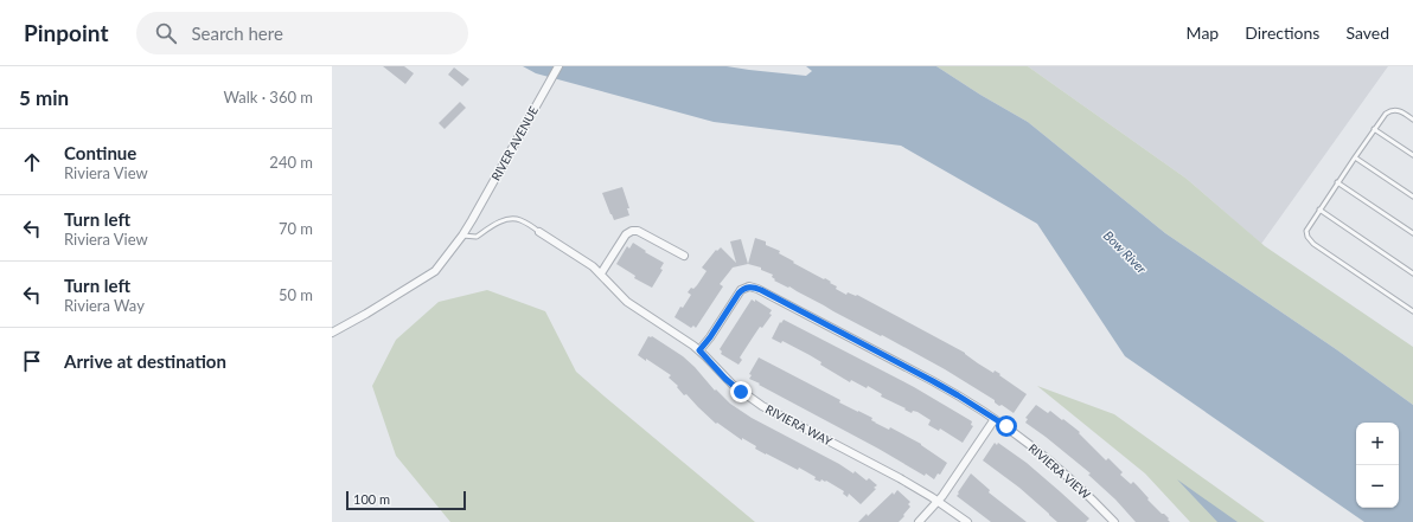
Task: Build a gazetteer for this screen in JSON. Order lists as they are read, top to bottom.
{
  "streets": {
    "street": ["RIVER AVENUE", "RIVIERA WAY", "RIVIERA VIEW"]
  },
  "crossings": [
    ["RIVIERA WAY", "RIVIERA VIEW"]
  ],
  "water": ["Bow River"],
  "scale_bar": "100 m",
  "page": {
    "header": "Pinpoint",
    "search": "Search here",
    "nav": ["Map", "Directions", "Saved"],
    "heading": ["5 min", "Walk · 360 m"],
    "list": [
      ["Continue", "Riviera View", "240 m"],
      ["Turn left", "Riviera View", "70 m"],
      ["Turn left", "Riviera Way", "50 m"],
      "Arrive at destination"
    ],
    "map_buttons": ["+", "−"],
    "scale": "100 m"
  }
}
